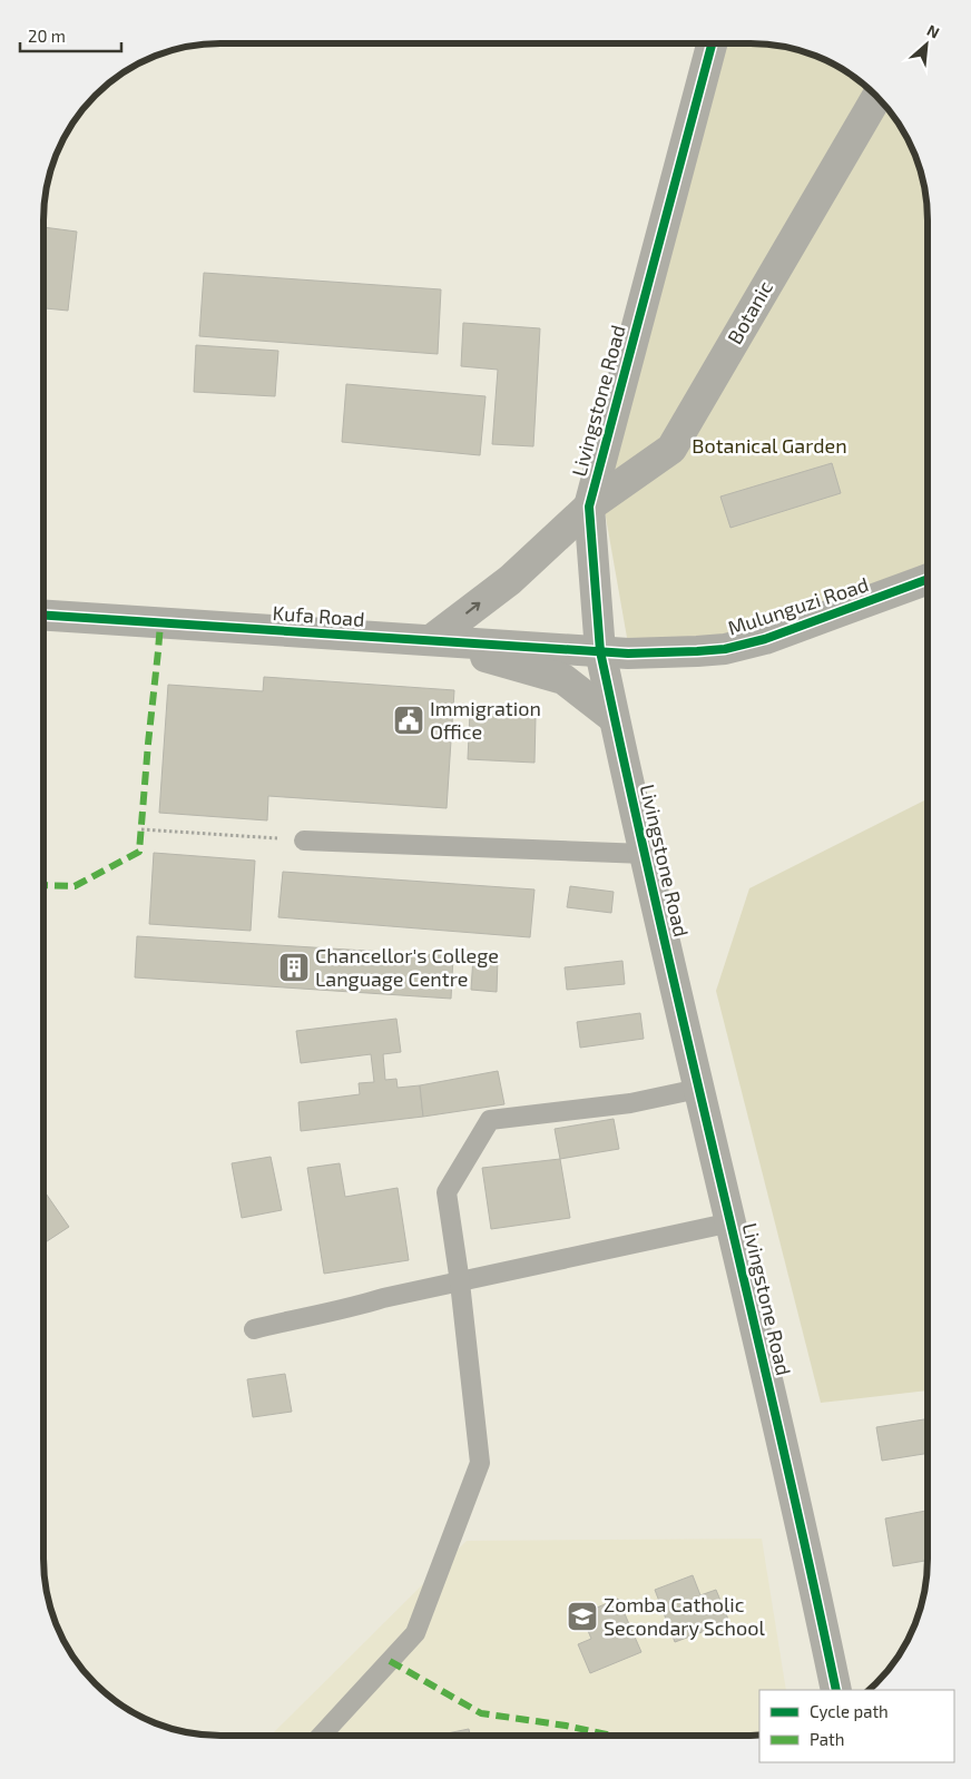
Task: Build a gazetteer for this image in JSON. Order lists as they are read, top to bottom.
{
  "streets": {
    "street": [
      "Botanic",
      "Livingstone Road",
      "Mulunguzi Road",
      "Kufa Road"
    ]
  },
  "crossings": [
    ["Botanic", "Livingstone Road"],
    ["Botanic", "Kufa Road"],
    ["Livingstone Road", "Mulunguzi Road"],
    ["Livingstone Road", "Kufa Road"],
    ["Mulunguzi Road", "Kufa Road"]
  ],
  "parks": ["Botanical Garden"],
  "places": {
    "public building": ["Immigration Office"],
    "building": ["Chancellor's College Language Centre"],
    "school or university": ["Zomba Catholic Secondary School"]
  },
  "legend": ["Cycle path", "Path"],
  "scale_bar": "20 m",
  "north": "top right"
}
